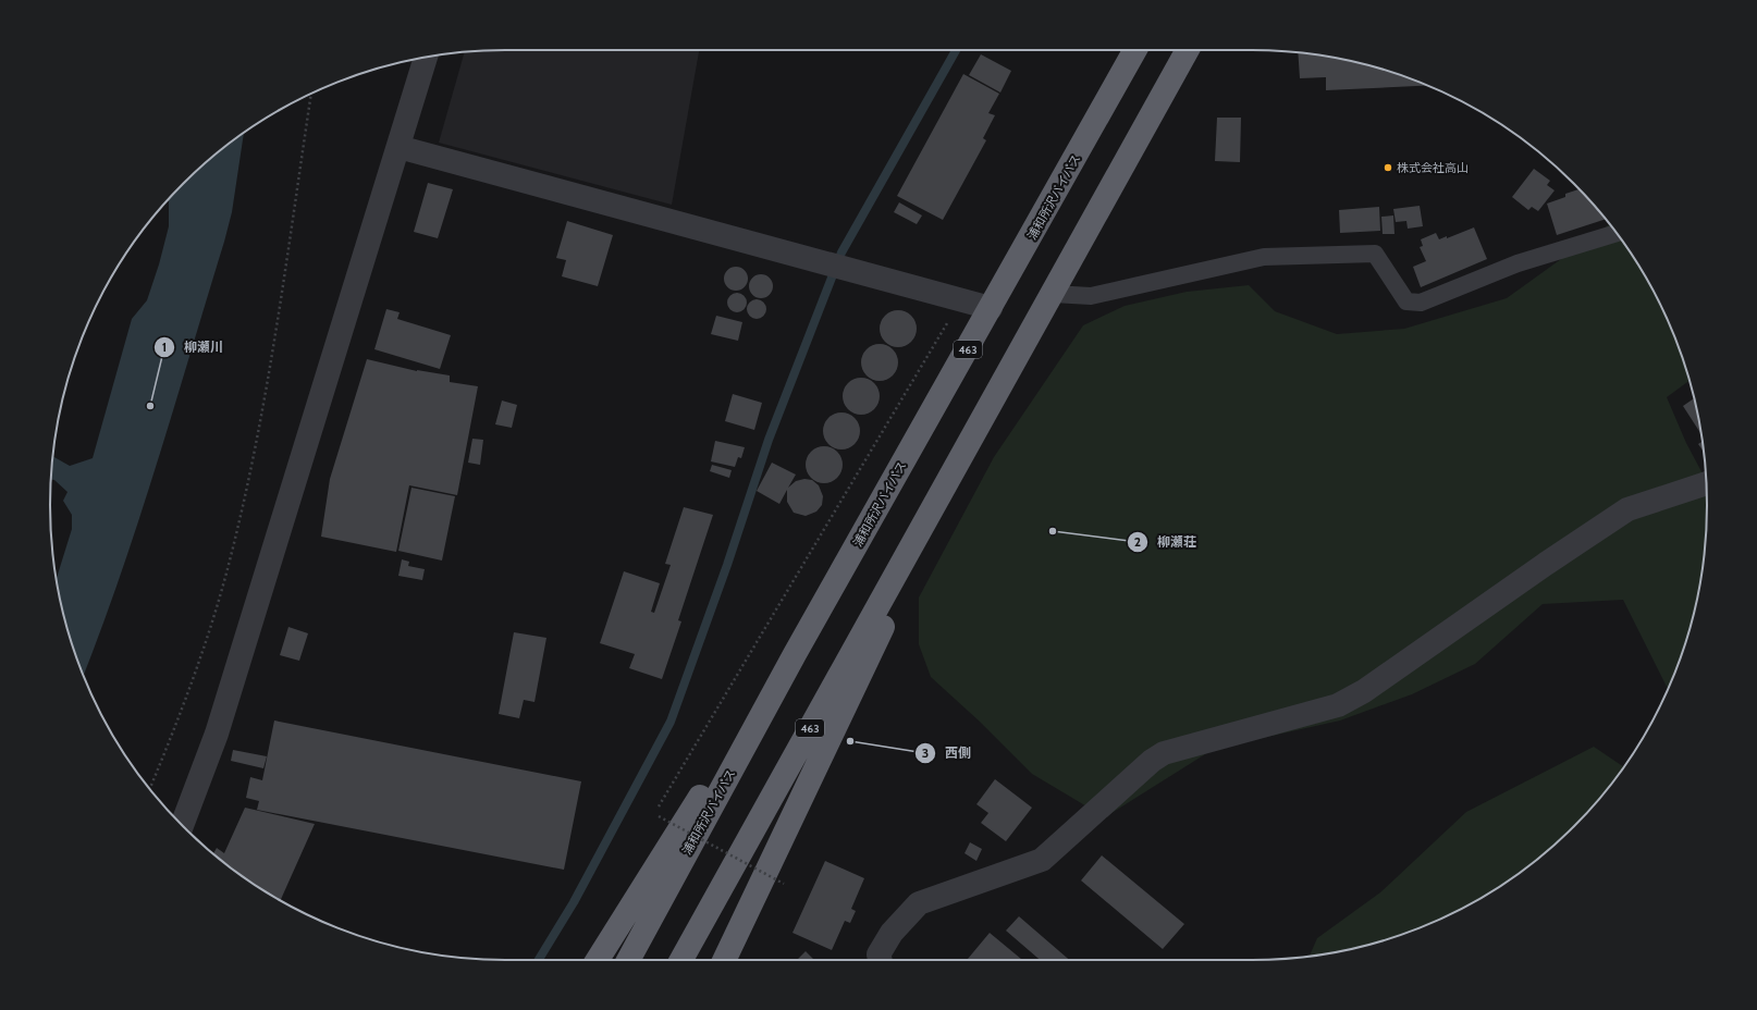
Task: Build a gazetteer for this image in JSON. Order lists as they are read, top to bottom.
{
  "streets": {
    "highway": ["浦和所沢バイパス", "463"]
  },
  "places": [
    "株式会社高山",
    "柳瀬川",
    "柳瀬荘",
    "西側"
  ]
}
